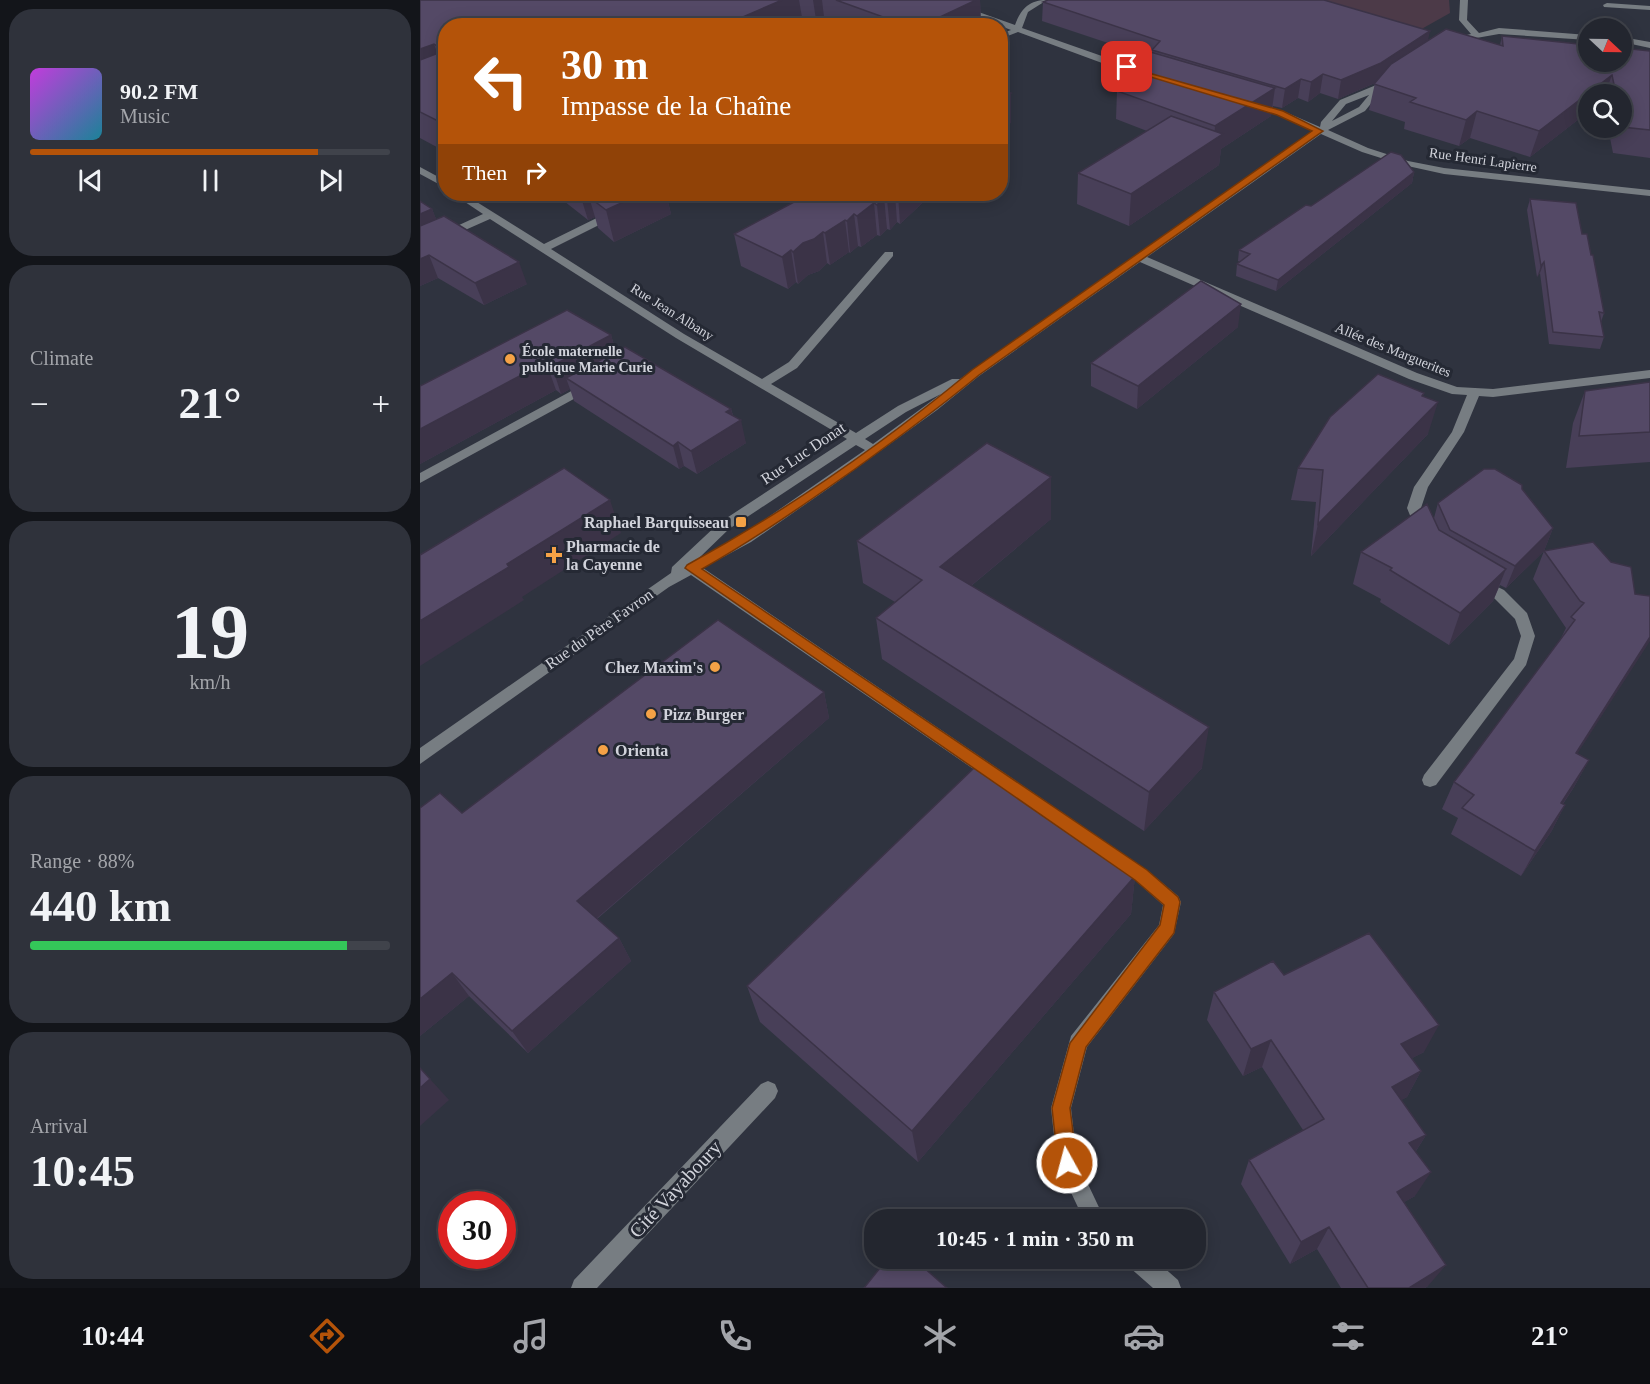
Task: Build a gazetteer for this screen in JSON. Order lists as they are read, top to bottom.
{
  "streets": {
    "street": [
      "Rue Henri Lapierre",
      "Rue Jean Albany",
      "Allée des Marguerites",
      "Rue Luc Donat",
      "Rue du Père Favron",
      "Cité Vayaboury"
    ]
  },
  "crossings": [
    ["Rue Henri Lapierre", "Rue Luc Donat"],
    ["Rue Jean Albany", "Rue Luc Donat"],
    ["Rue Jean Albany", "Rue du Père Favron"],
    ["Allée des Marguerites", "Rue Luc Donat"],
    ["Rue Luc Donat", "Rue du Père Favron"]
  ],
  "places": {
    "other": [
      "École maternelle publique Marie Curie",
      "Chez Maxim's",
      "Pizz Burger",
      "Orienta"
    ],
    "transit": ["Raphael Barquisseau"],
    "health": ["Pharmacie de la Cayenne"]
  },
  "north": "right",
  "page": {
    "turn": ["30 m", "Impasse de la Chaîne"],
    "song": ["90.2 FM", "Music"],
    "then": "Then",
    "tile": [
      "Climate",
      ["19", "km/h"],
      ["Range · 88%", "440 km"],
      ["Arrival", "10:45"]
    ],
    "heat": ["−", "21°", "+"],
    "limit": "30",
    "trip": "10:45 · 1 min · 350 m",
    "tabs": ["10:44", "21°"]
  }
}
